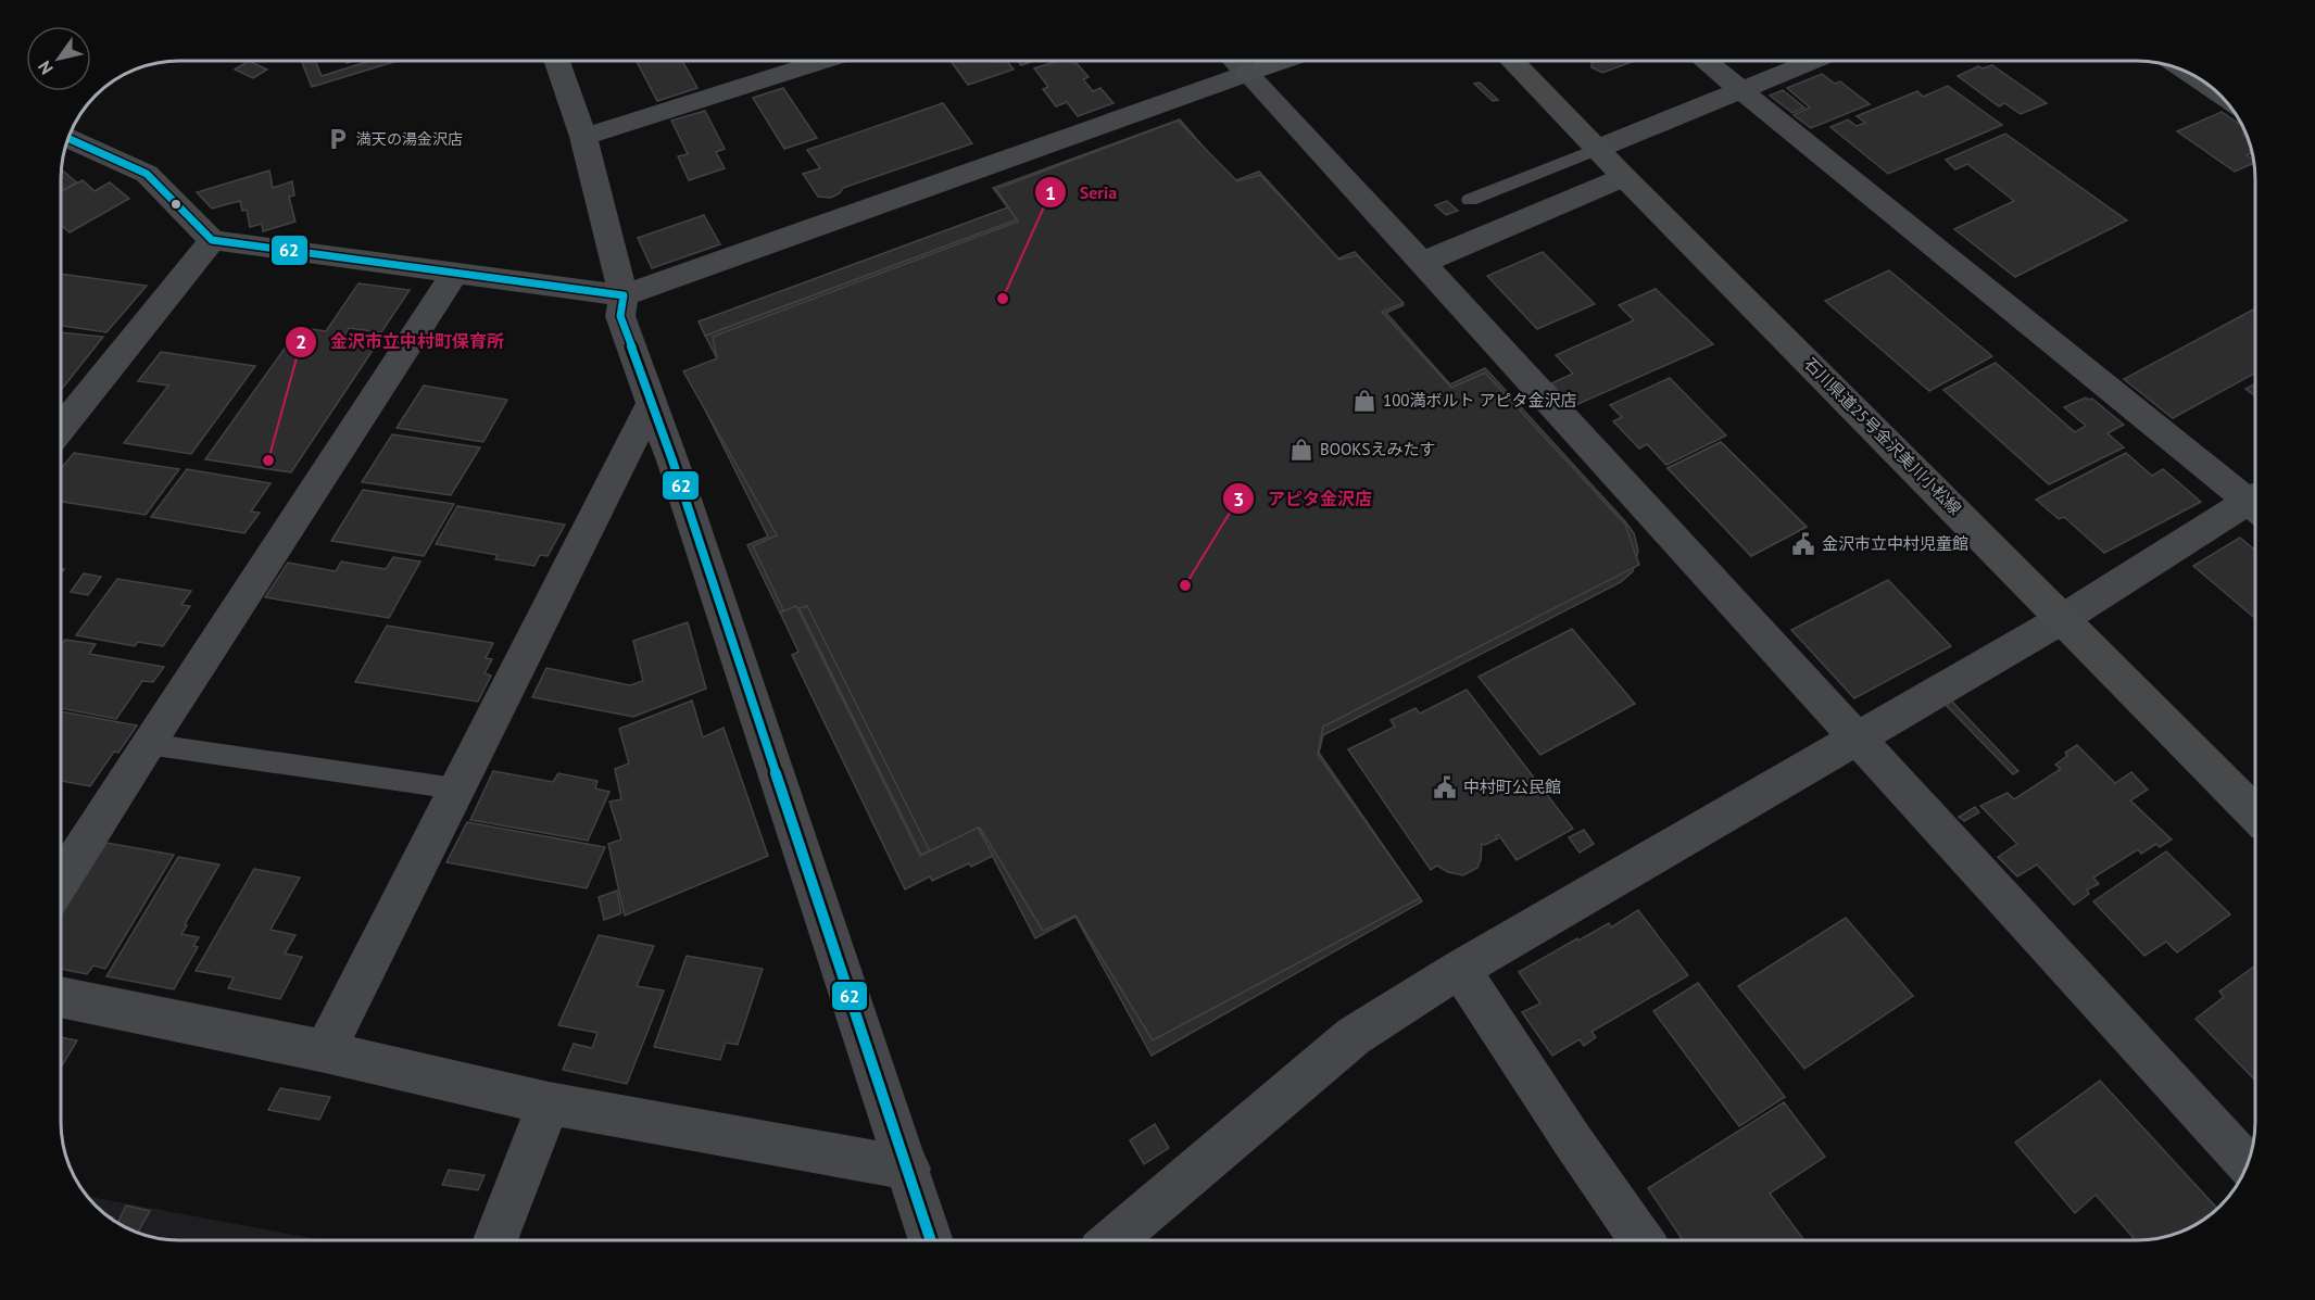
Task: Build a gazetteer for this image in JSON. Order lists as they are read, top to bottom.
{
  "streets": {
    "main road": ["石川県道25号金沢美川小松線"]
  },
  "places": {
    "parking": ["満天の湯金沢店"],
    "other": ["Seria", "金沢市立中村町保育所", "アピタ金沢店"],
    "shop": ["100満ボルト アピタ金沢店", "BOOKSえみたす"],
    "public building": ["金沢市立中村児童館", "中村町公民館"]
  },
  "lines": ["transit line 62"],
  "north": "bottom left"
}
